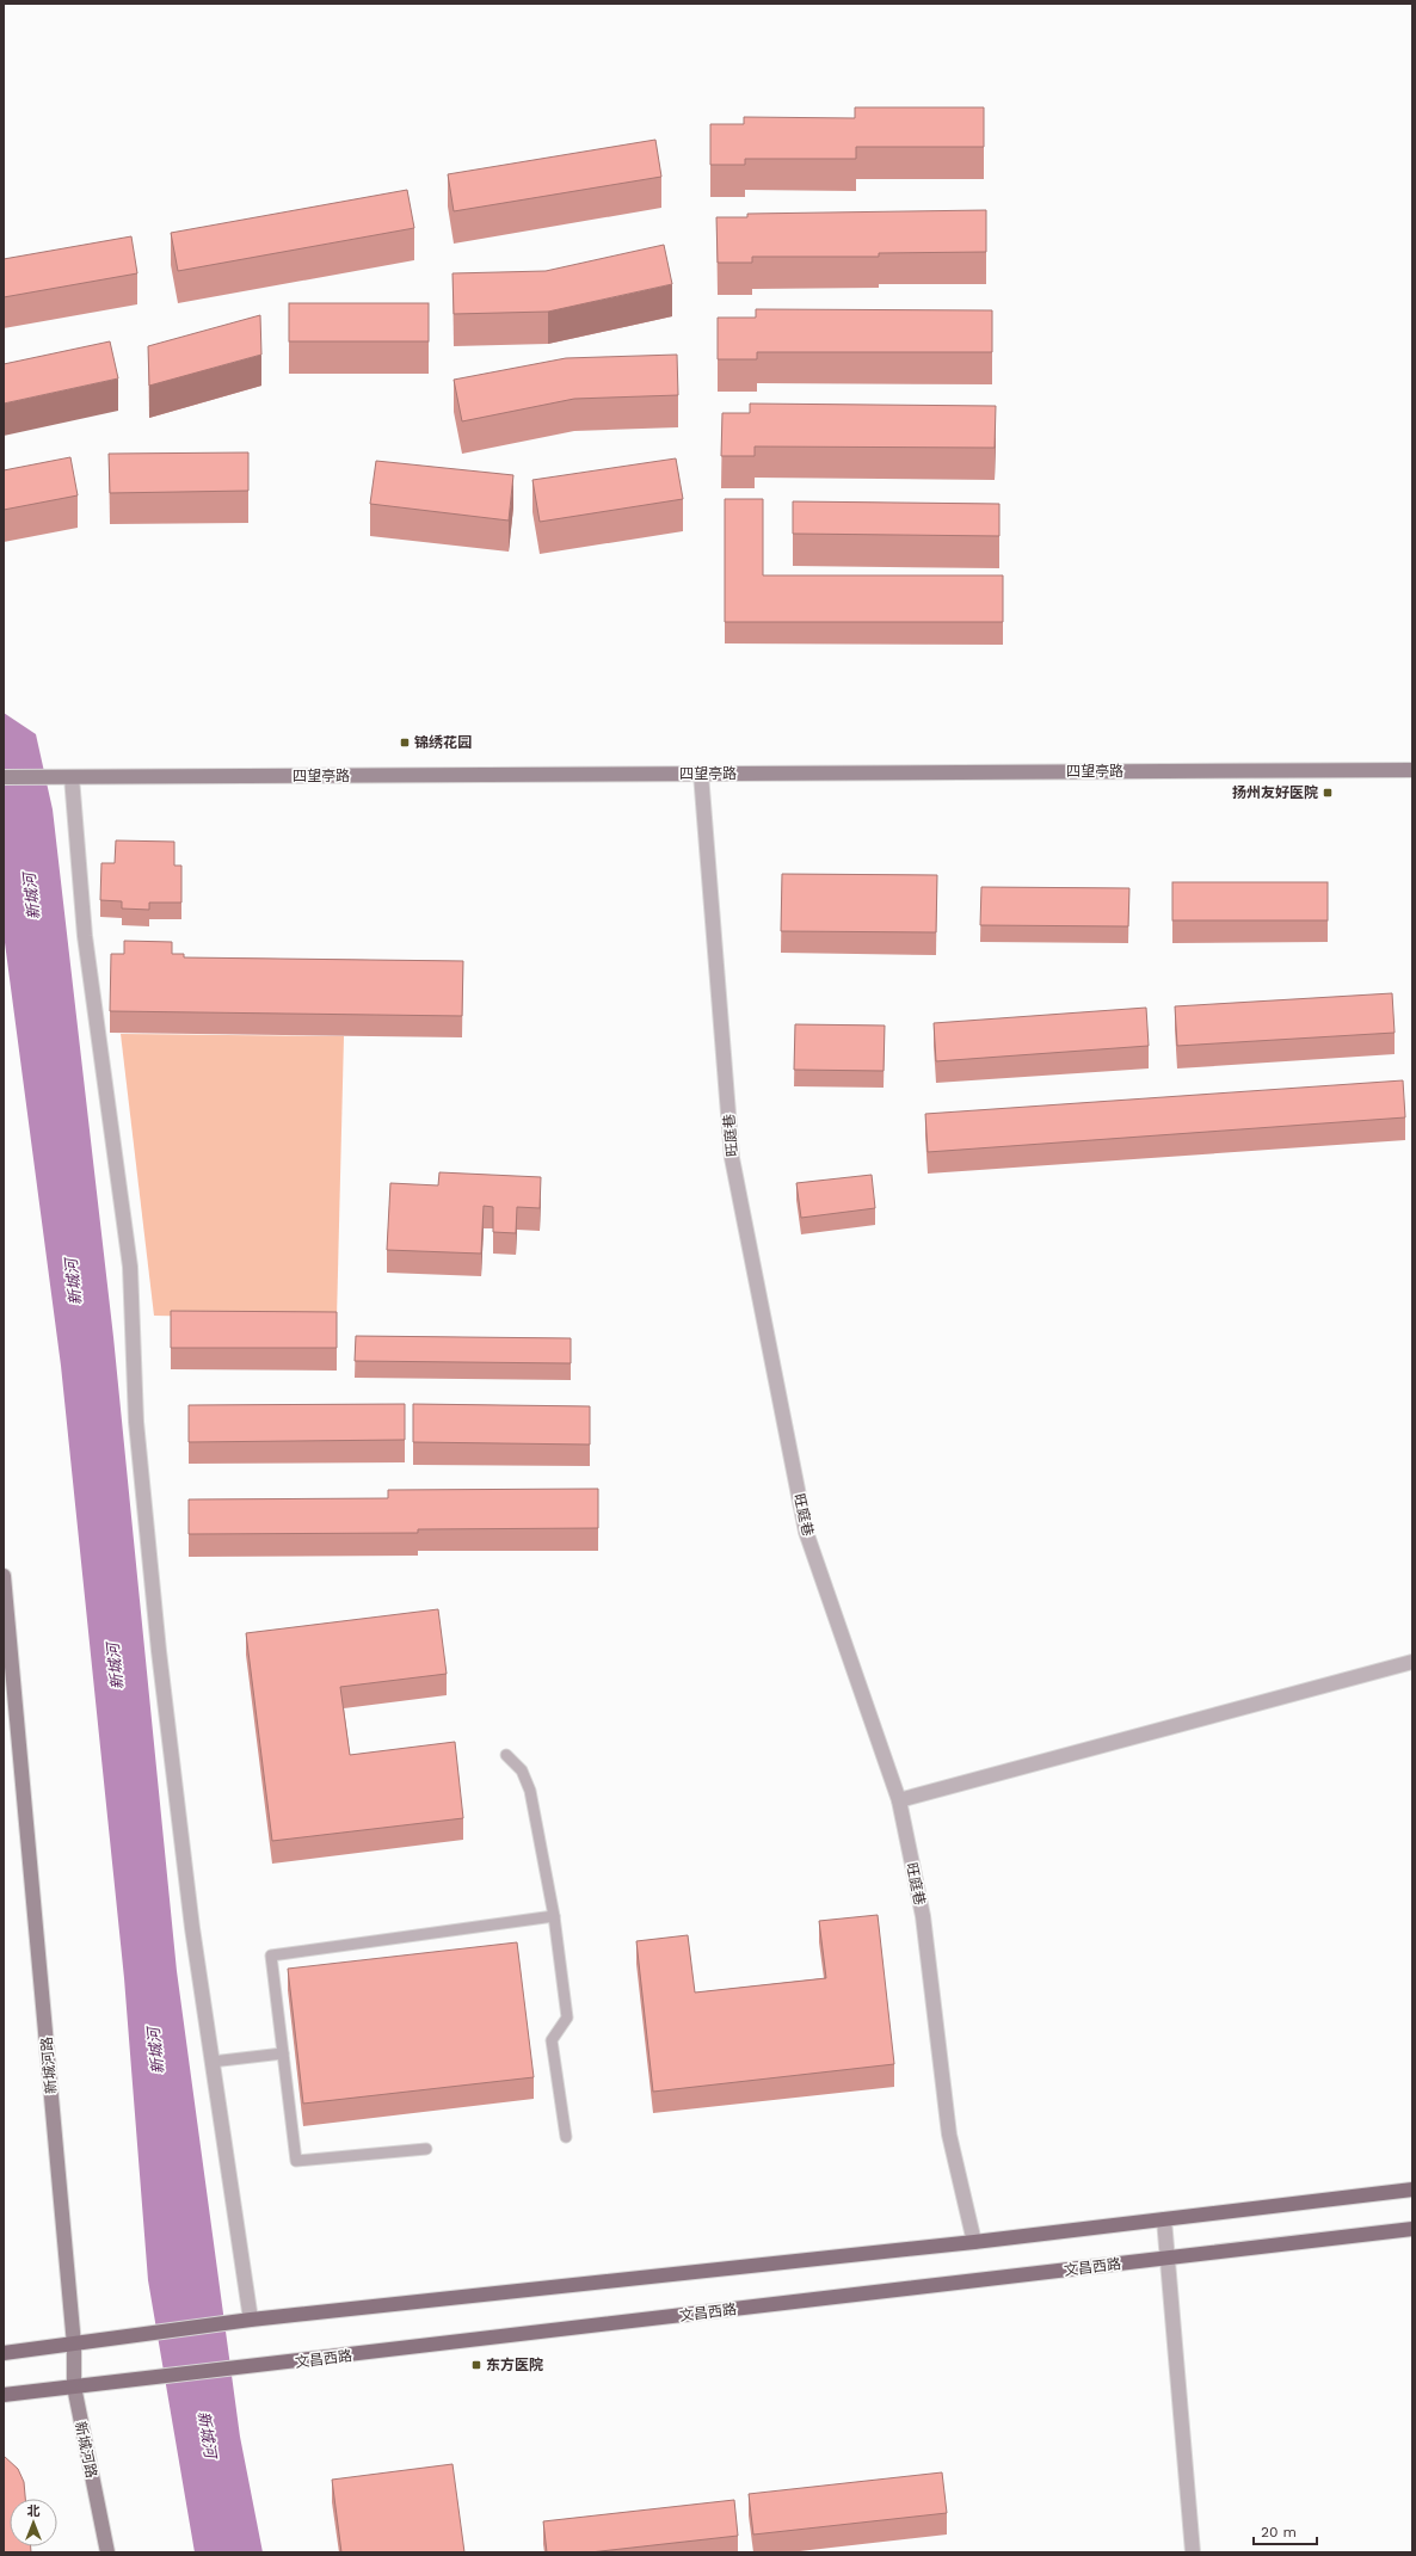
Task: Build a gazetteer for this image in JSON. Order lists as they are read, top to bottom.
{
  "streets": {
    "main road": ["文昌西路"],
    "street": ["四望亭路", "旺庭巷", "新城河路"]
  },
  "crossings": [
    ["四望亭路", "旺庭巷"],
    ["新城河路", "文昌西路"]
  ],
  "water": ["新城河"],
  "places": {
    "transit": ["锦绣花园", "扬州友好医院", "东方医院"]
  },
  "scale_bar": "20 m",
  "north": "top"
}
